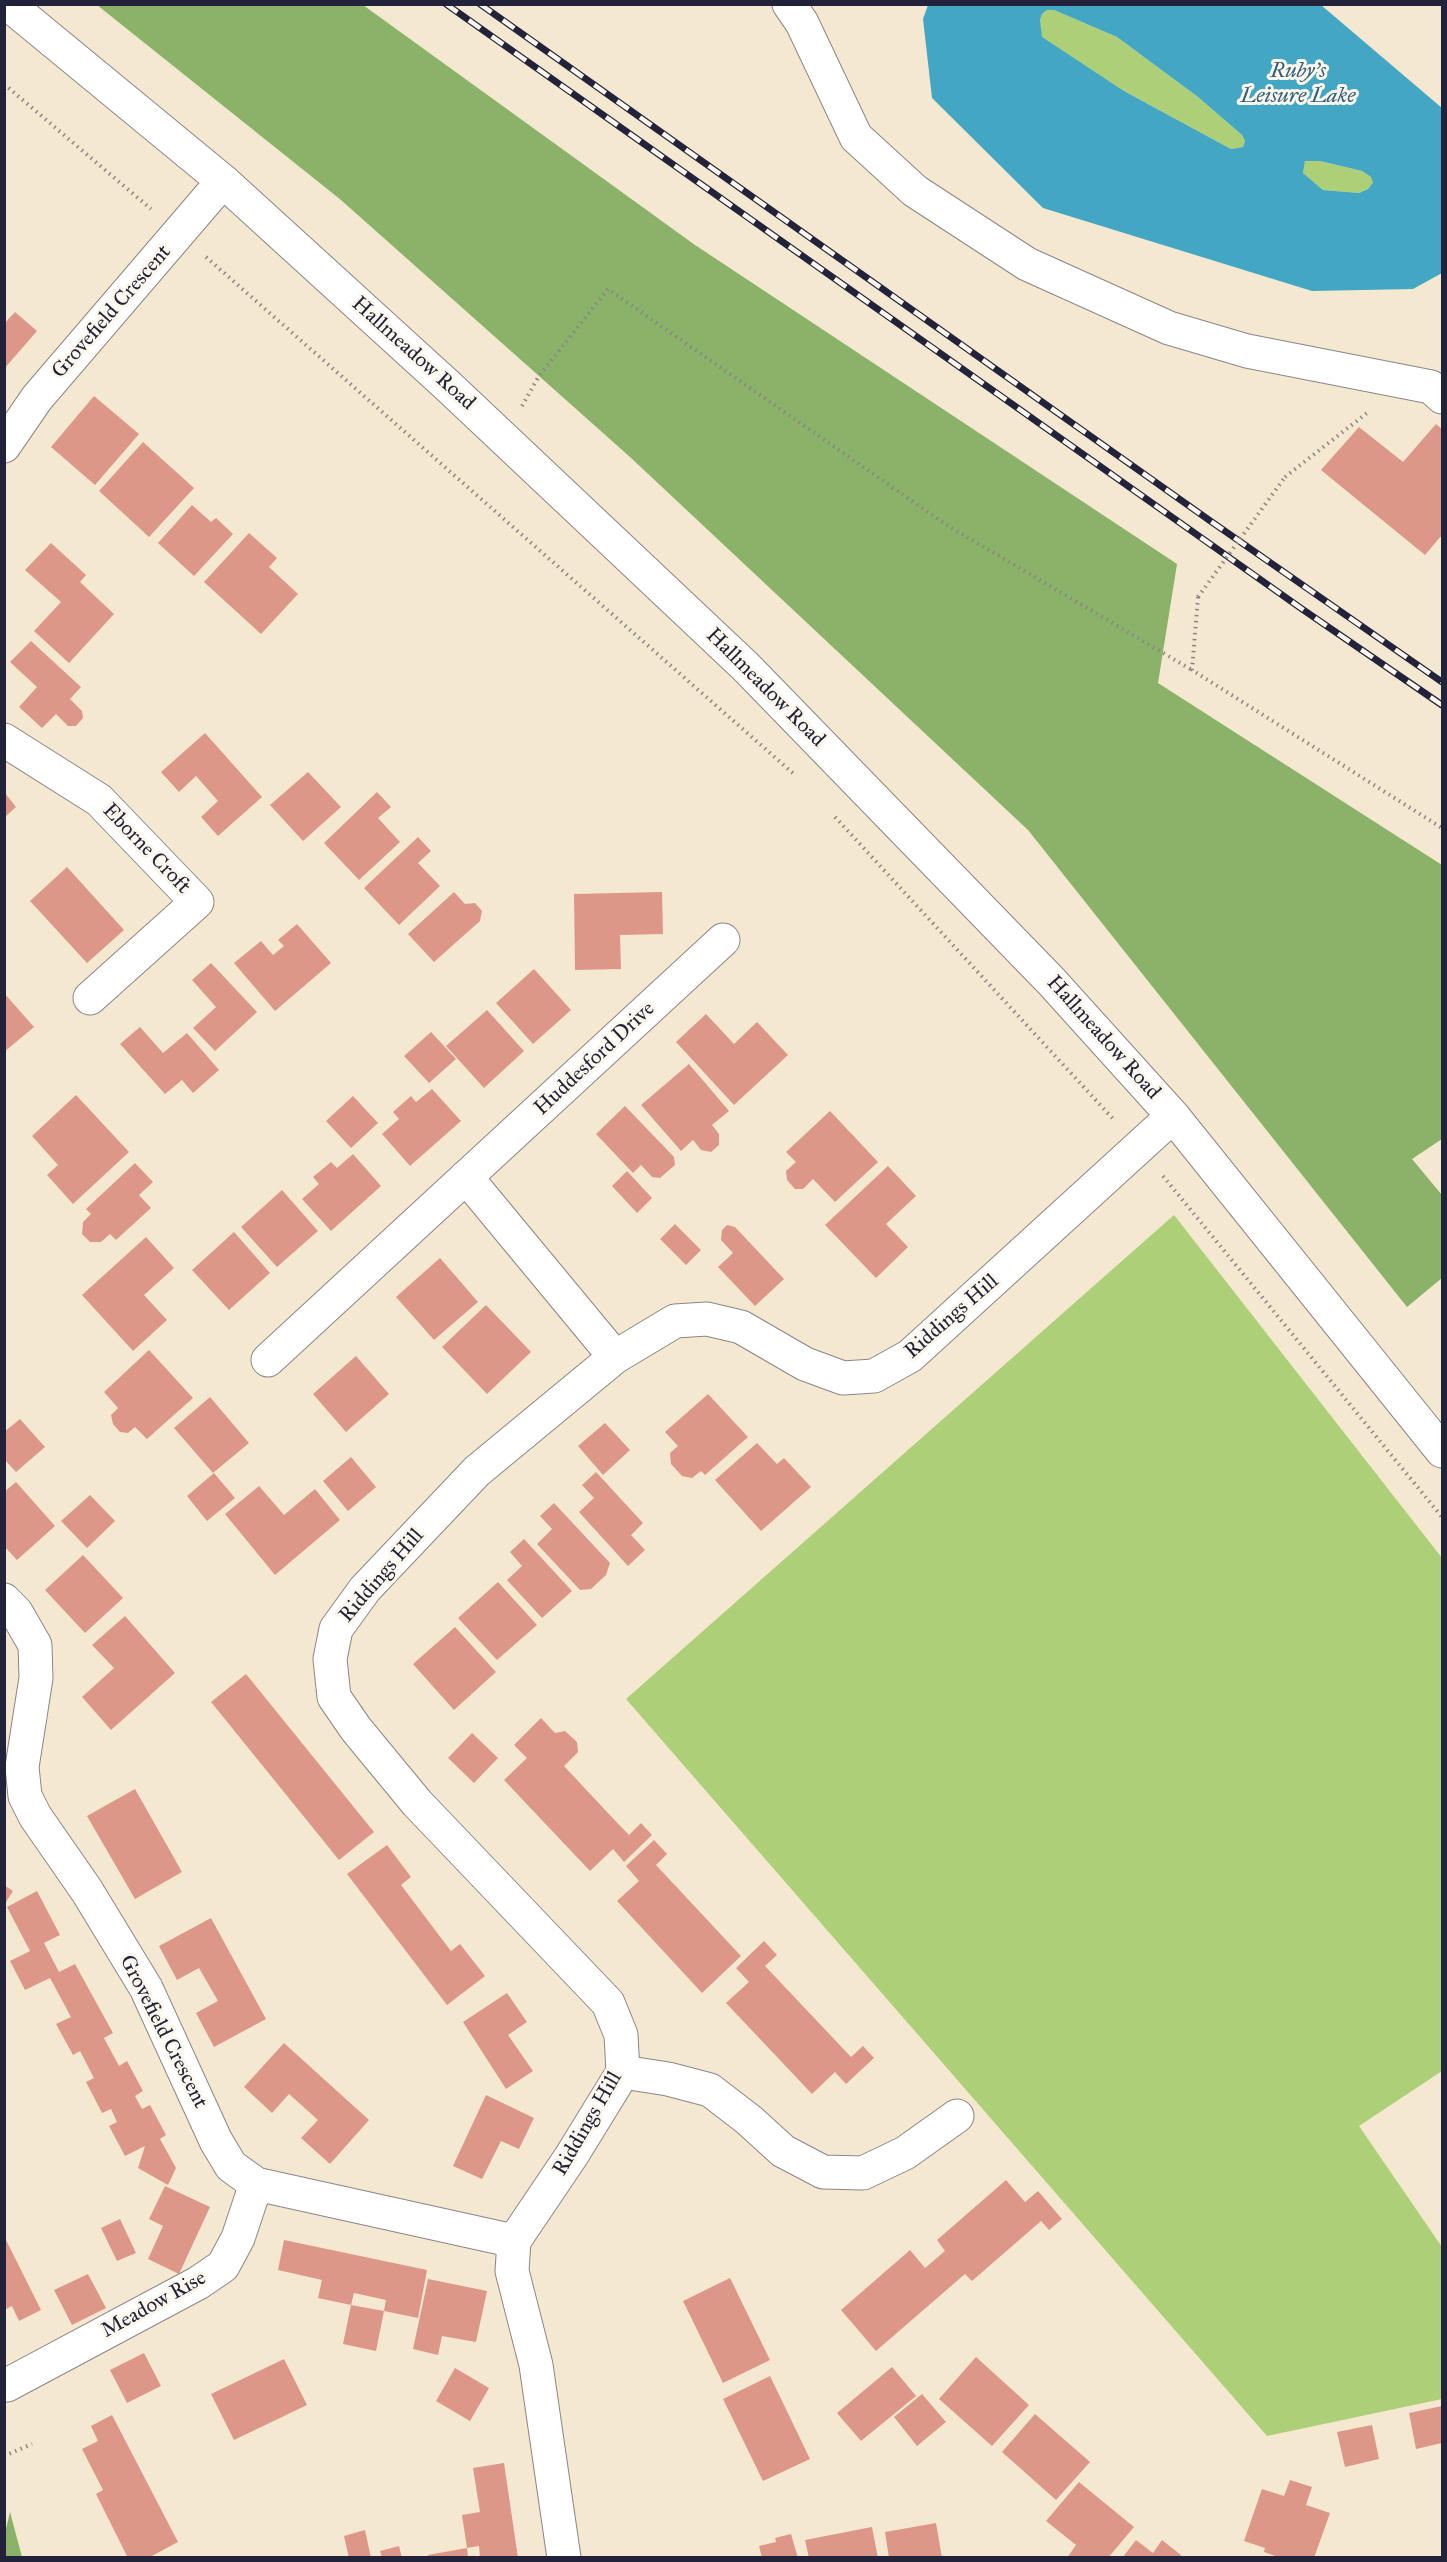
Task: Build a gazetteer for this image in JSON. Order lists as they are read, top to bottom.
{
  "streets": {
    "street": [
      "Grovefield Crescent",
      "Hallmeadow Road",
      "Eborne Croft",
      "Huddesford Drive",
      "Riddings Hill",
      "Meadow Rise"
    ]
  },
  "crossings": [
    ["Grovefield Crescent", "Hallmeadow Road"],
    ["Grovefield Crescent", "Riddings Hill"],
    ["Grovefield Crescent", "Meadow Rise"],
    ["Hallmeadow Road", "Riddings Hill"]
  ],
  "water": ["Ruby’s Leisure Lake"]
}
